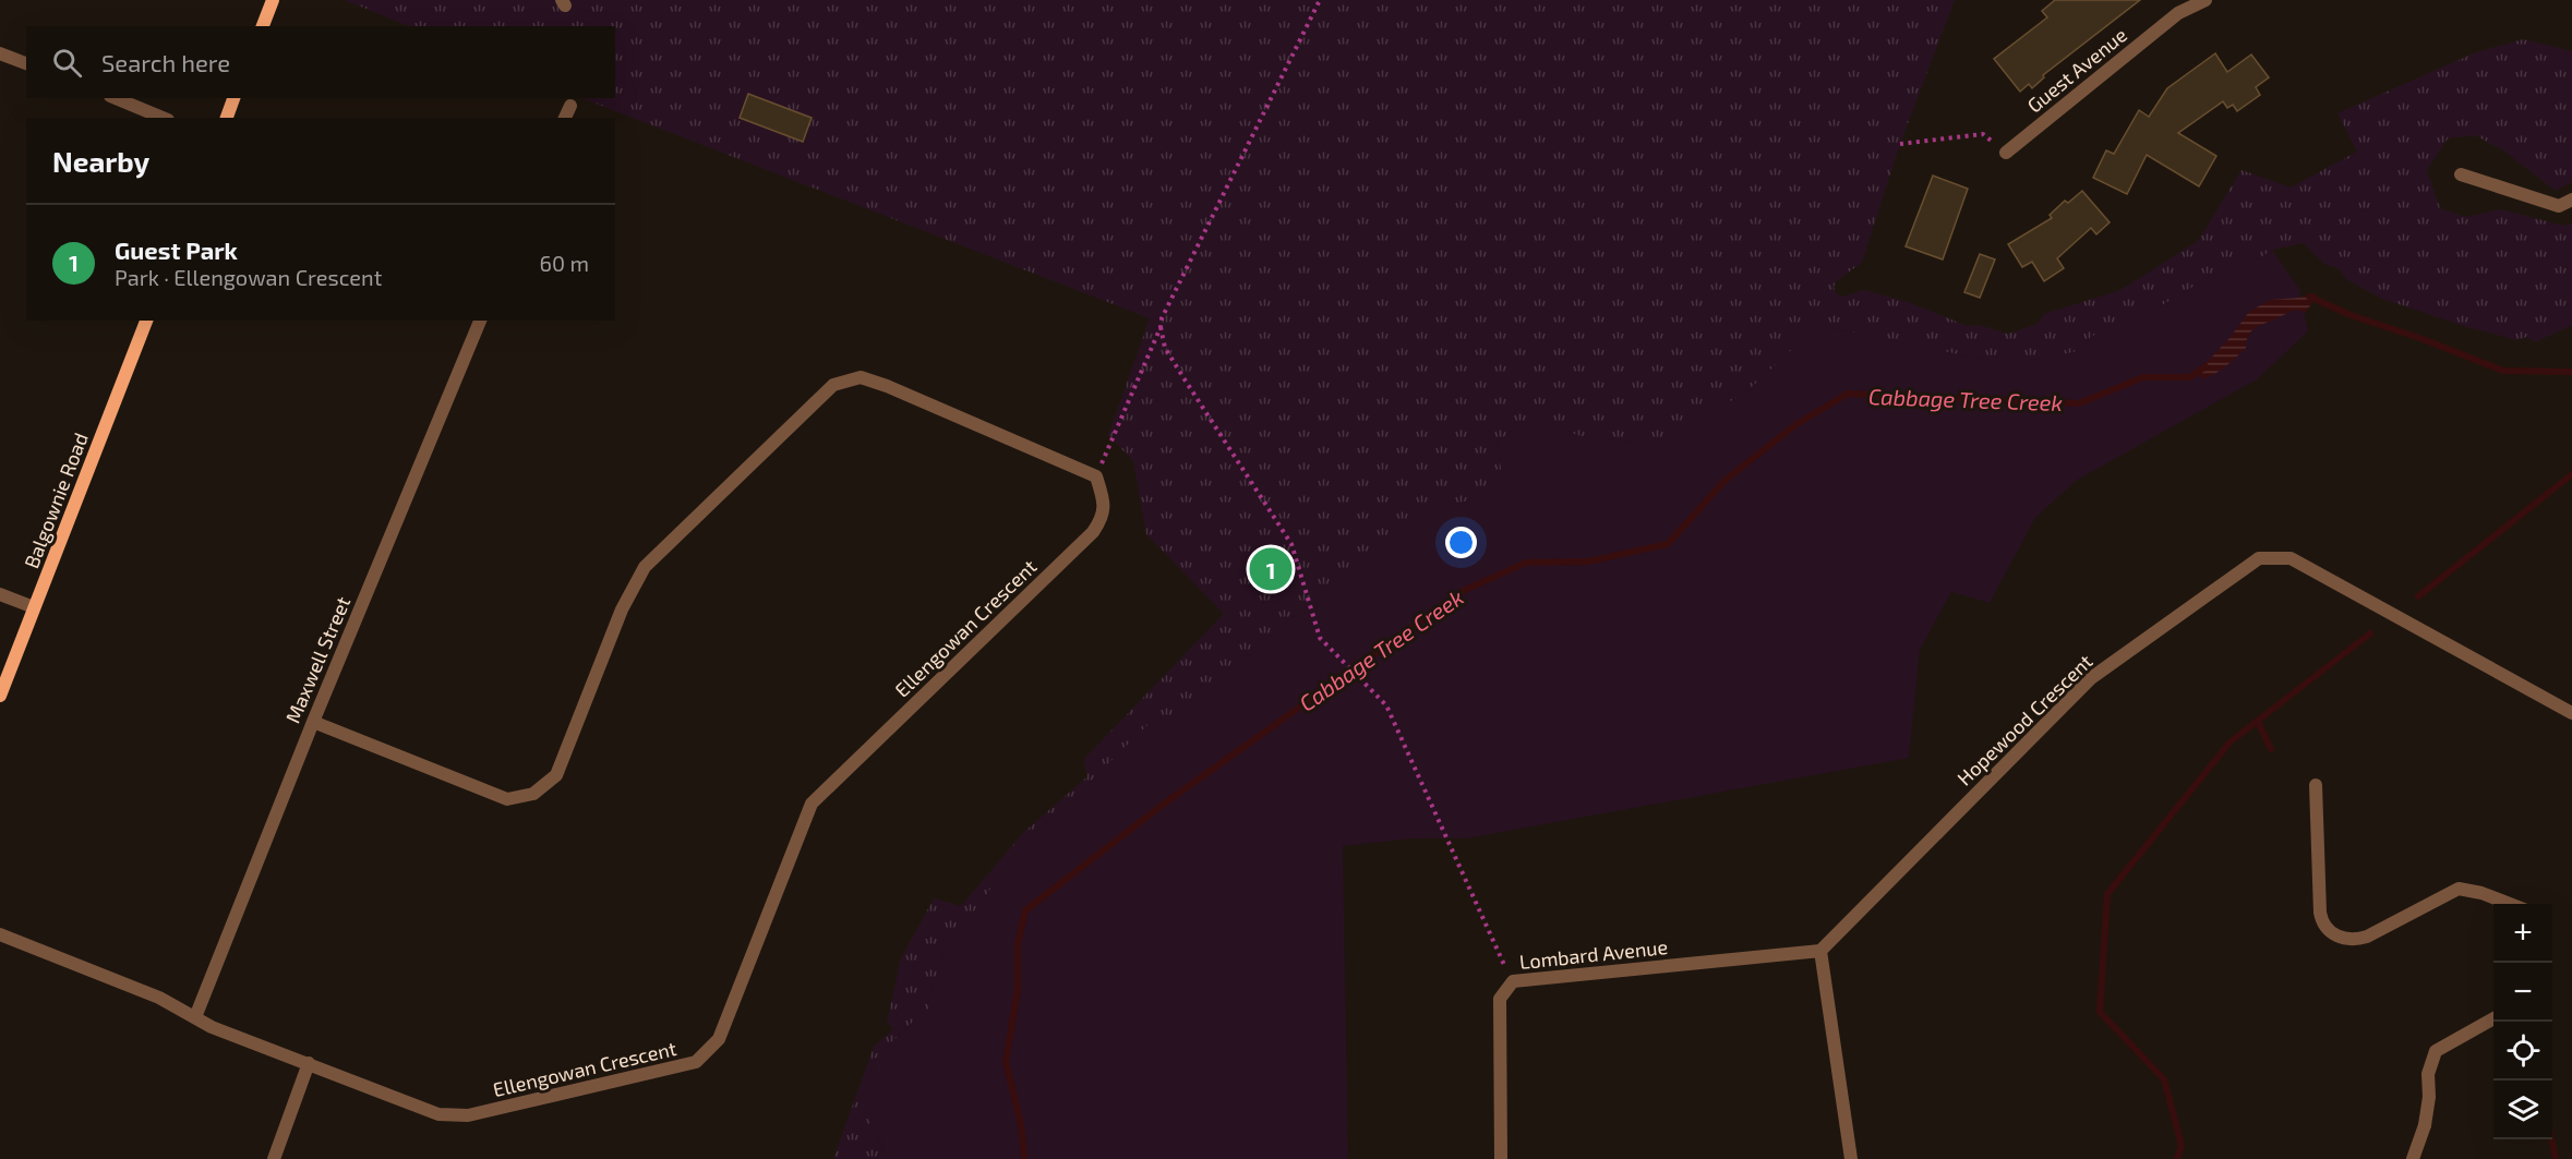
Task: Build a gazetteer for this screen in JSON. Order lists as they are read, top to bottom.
{
  "streets": {
    "main road": ["Balgownie Road"],
    "street": [
      "Guest Avenue",
      "Ellengowan Crescent",
      "Maxwell Street",
      "Hopewood Crescent",
      "Lombard Avenue"
    ]
  },
  "crossings": [
    ["Ellengowan Crescent", "Maxwell Street"],
    ["Hopewood Crescent", "Lombard Avenue"]
  ],
  "water": ["Cabbage Tree Creek"],
  "page": {
    "search": "Search here",
    "heading": "Nearby",
    "list": [
      {
        "mark": "1",
        "name": "Guest Park",
        "note": "Park · Ellengowan Crescent",
        "value": "60 m"
      }
    ],
    "pins": "1",
    "map_buttons": ["+", "−"]
  }
}
